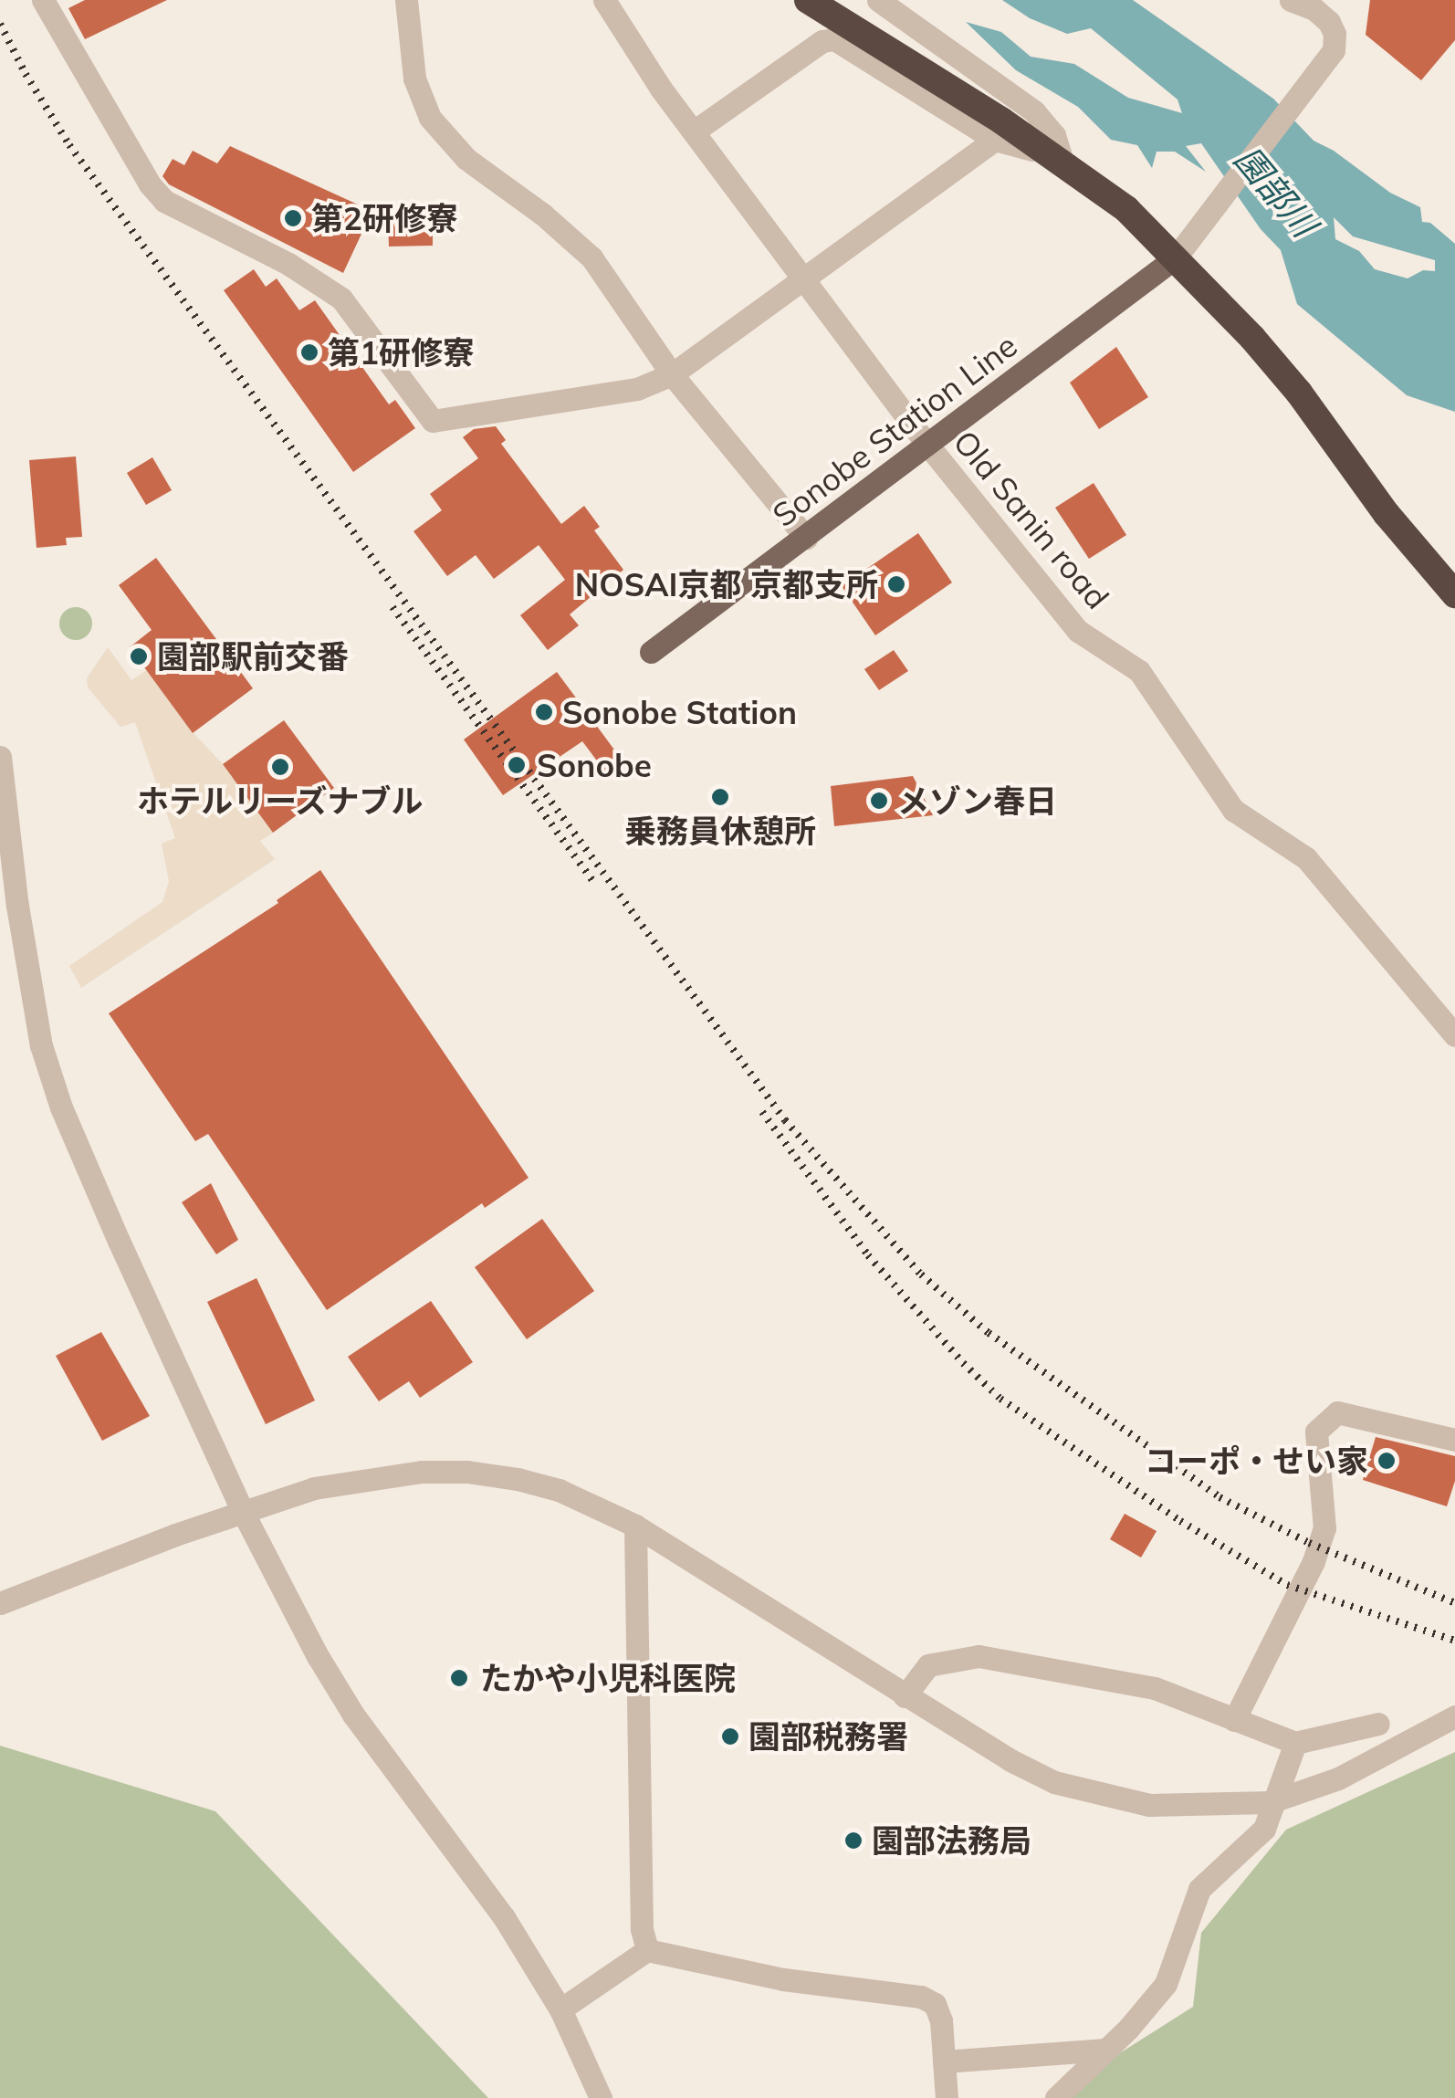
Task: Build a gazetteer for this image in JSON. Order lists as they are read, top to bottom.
{
  "streets": {
    "main road": ["Sonobe Station Line"],
    "street": ["Old Sanin road"]
  },
  "crossings": [
    ["Sonobe Station Line", "Old Sanin road"]
  ],
  "water": ["園部川"],
  "places": [
    "第2研修寮",
    "第1研修寮",
    "NOSAI京都 京都支所",
    "園部駅前交番",
    "Sonobe Station",
    "Sonobe",
    "ホテルリーズナブル",
    "乗務員休憩所",
    "メゾン春日",
    "コーポ・せい家",
    "たかや小児科医院",
    "園部税務署",
    "園部法務局"
  ]
}
